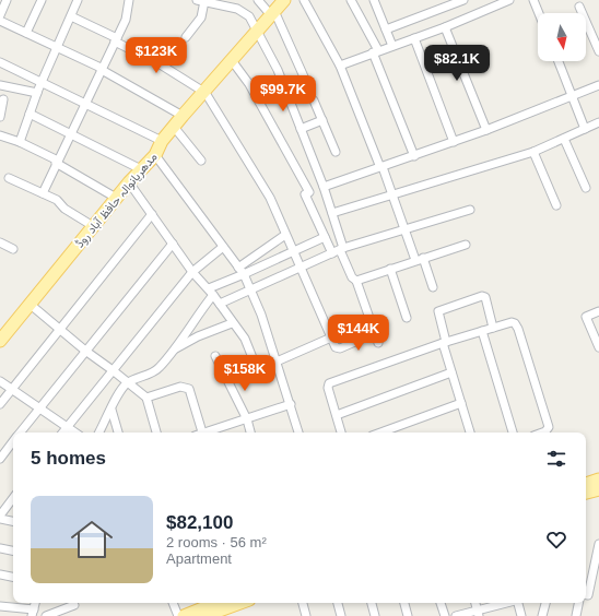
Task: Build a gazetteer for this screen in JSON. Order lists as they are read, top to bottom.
{
  "streets": {
    "main road": ["مدھریانوالہ حافظ آباد روڈ"]
  },
  "north": "bottom",
  "page": {
    "price": [
      "$123K",
      "$82.1K",
      "$99.7K",
      "$144K",
      "$158K"
    ],
    "heading": "5 homes",
    "list": [
      {
        "name": "$82,100",
        "note": "2 rooms · 56 m² · Apartment"
      }
    ]
  }
}
